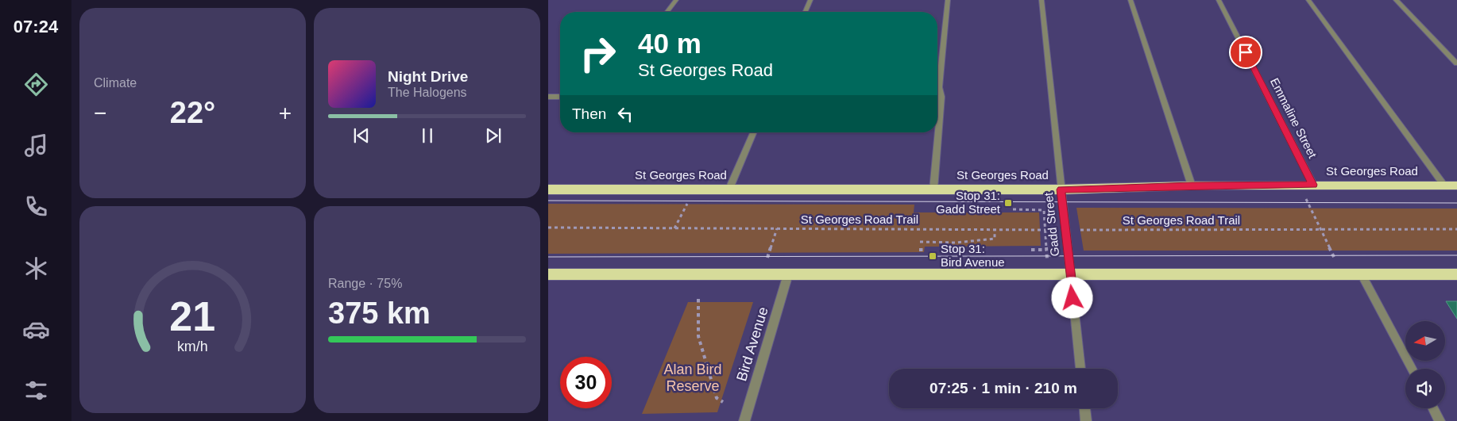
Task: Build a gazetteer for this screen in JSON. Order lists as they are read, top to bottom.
{
  "streets": {
    "highway": ["St Georges Road"],
    "street": ["Emmaline Street", "Gadd Street", "Bird Avenue"],
    "path": ["St Georges Road Trail"]
  },
  "crossings": [
    ["Emmaline Street", "St Georges Road"],
    ["St Georges Road", "Gadd Street"],
    ["St Georges Road Trail", "Gadd Street"]
  ],
  "parks": ["Alan Bird Reserve"],
  "places": {
    "transit": ["Stop 31: Gadd Street", "Stop 31: Bird Avenue"]
  },
  "north": "left",
  "page": {
    "tabs": "07:24",
    "tile": [
      "Climate",
      ["Range · 75%", "375 km"]
    ],
    "turn": ["40 m", "St Georges Road"],
    "song": ["Night Drive", "The Halogens"],
    "then": "Then",
    "heat": ["−", "22°", "+"],
    "limit": "30",
    "trip": "07:25 · 1 min · 210 m",
    "gauge": ["21", "km/h"]
  }
}
